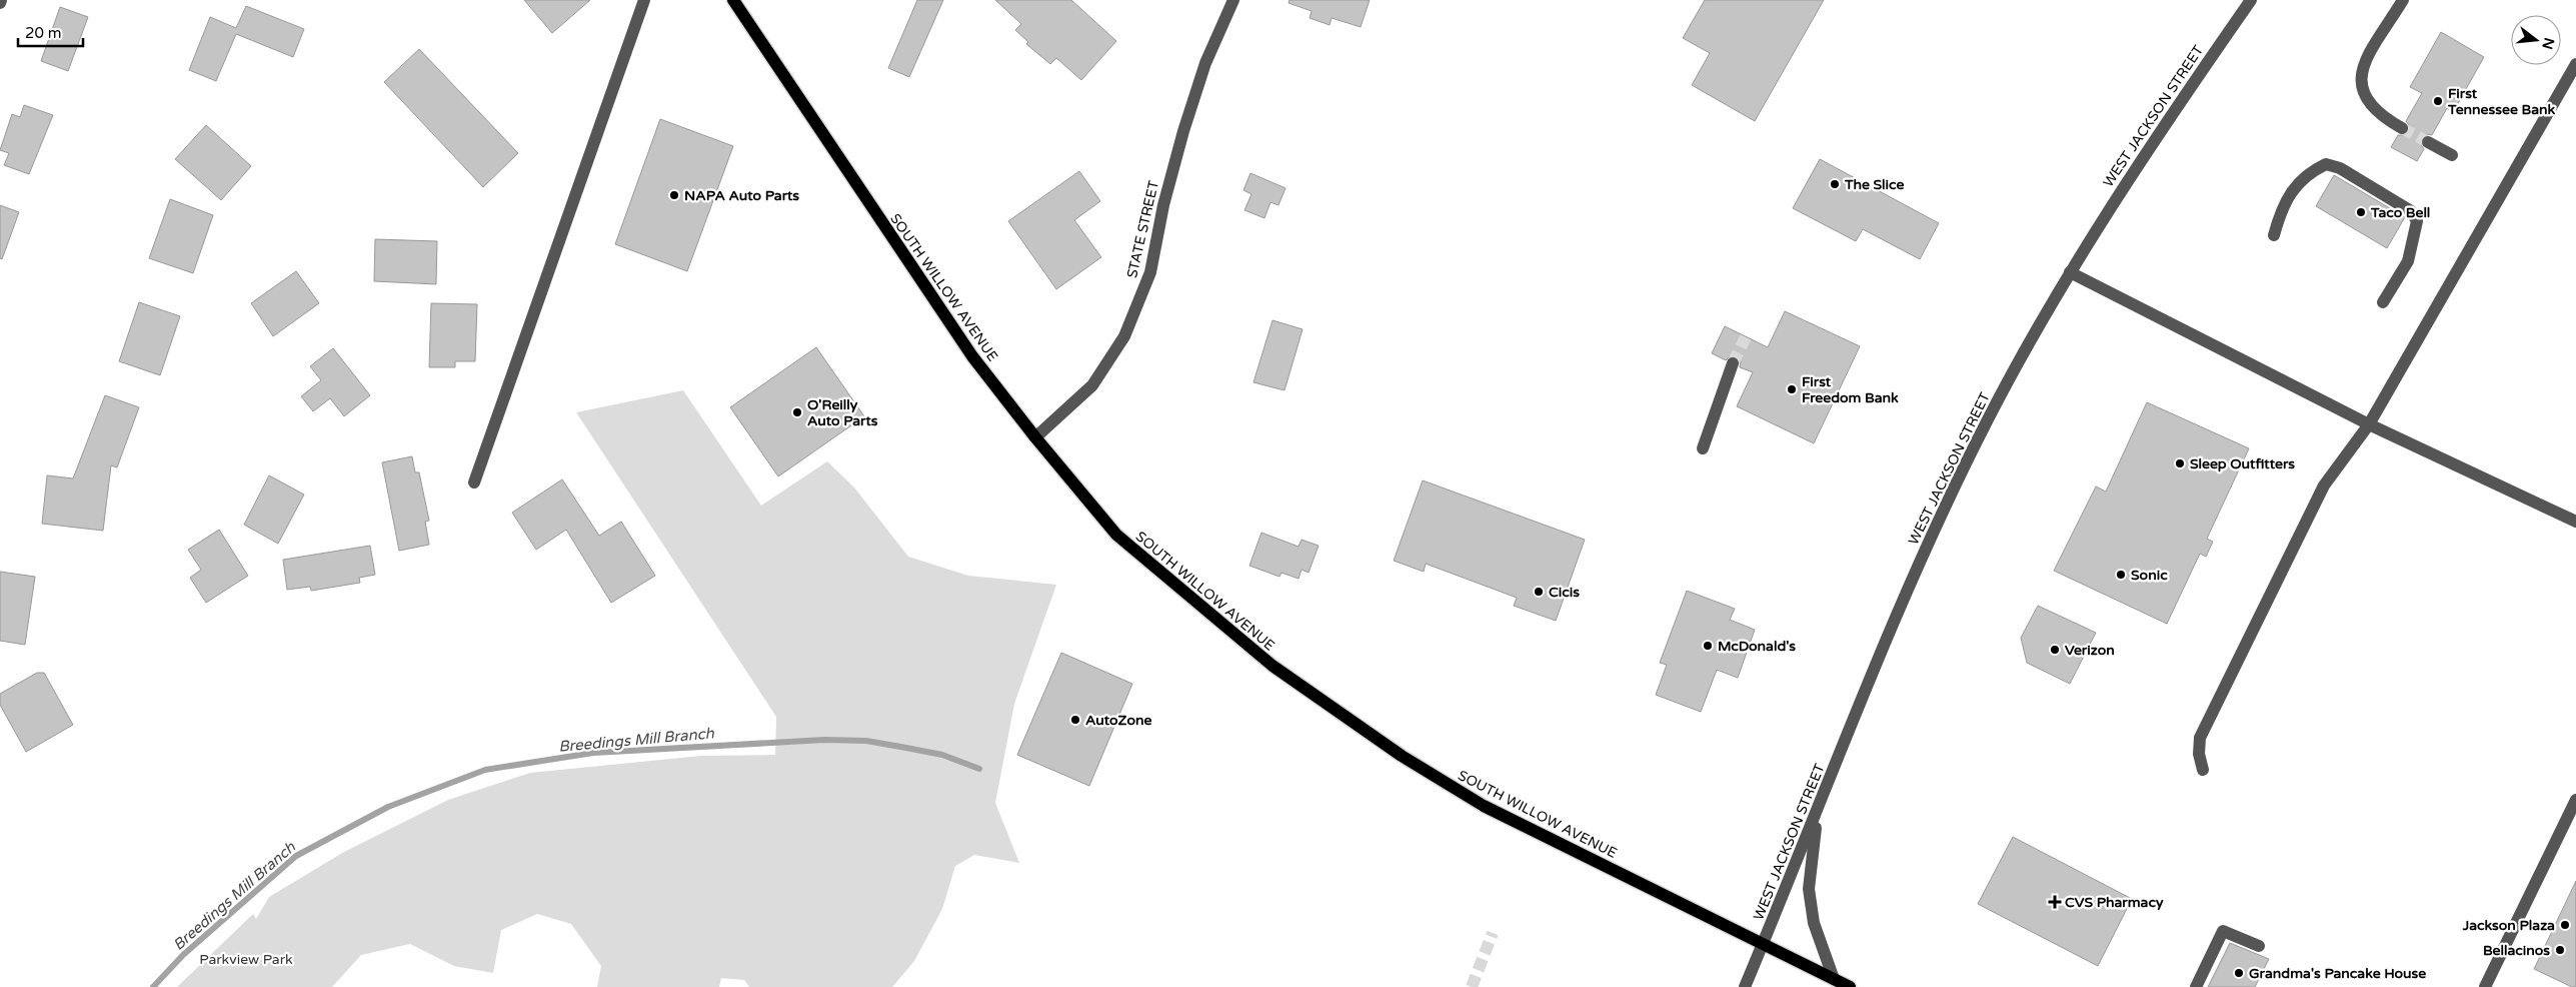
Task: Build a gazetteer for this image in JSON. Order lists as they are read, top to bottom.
{
  "streets": {
    "main road": ["SOUTH WILLOW AVENUE"],
    "street": ["WEST JACKSON STREET", "STATE STREET"]
  },
  "crossings": [
    ["WEST JACKSON STREET", "SOUTH WILLOW AVENUE"],
    ["STATE STREET", "SOUTH WILLOW AVENUE"]
  ],
  "water": ["Breedings Mill Branch"],
  "parks": ["Parkview Park"],
  "places": {
    "other": [
      "First Tennessee Bank",
      "The Slice",
      "NAPA Auto Parts",
      "Taco Bell",
      "First Freedom Bank",
      "O'Reilly Auto Parts",
      "Sleep Outfitters",
      "Sonic",
      "Cicis",
      "McDonald's",
      "Verizon",
      "AutoZone",
      "Jackson Plaza",
      "Bellacinos",
      "Grandma's Pancake House"
    ],
    "health": ["CVS Pharmacy"]
  },
  "scale_bar": "20 m",
  "north": "right"
}
